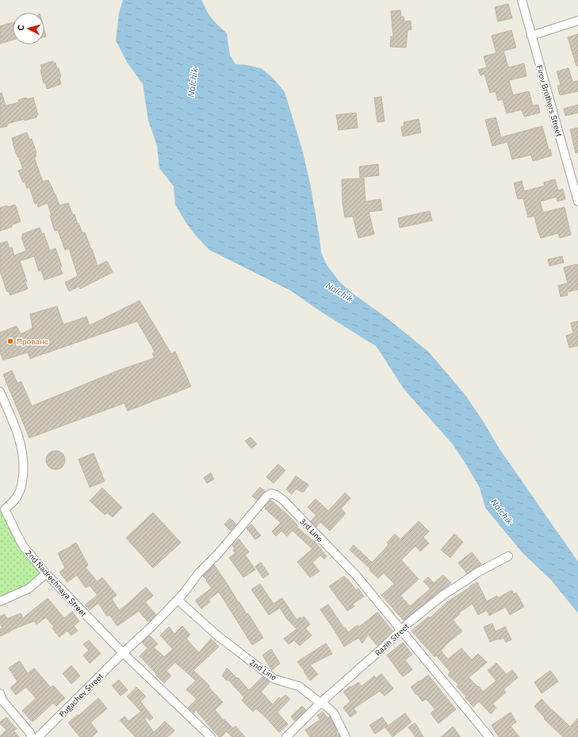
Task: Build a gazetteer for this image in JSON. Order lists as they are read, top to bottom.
{
  "streets": {
    "street": [
      "Firov Brothers Street",
      "3rd Line",
      "2nd Nadrechnaya Street",
      "Razin Street",
      "2nd Line",
      "Pugachev Street"
    ]
  },
  "crossings": [
    ["3rd Line", "2nd Nadrechnaya Street"],
    ["3rd Line", "Razin Street"],
    ["3rd Line", "2nd Line"],
    ["3rd Line", "Pugachev Street"],
    ["2nd Nadrechnaya Street", "Pugachev Street"],
    ["Razin Street", "2nd Line"]
  ],
  "water": ["Nalchik"],
  "places": ["Прованс"],
  "north": "left"
}
